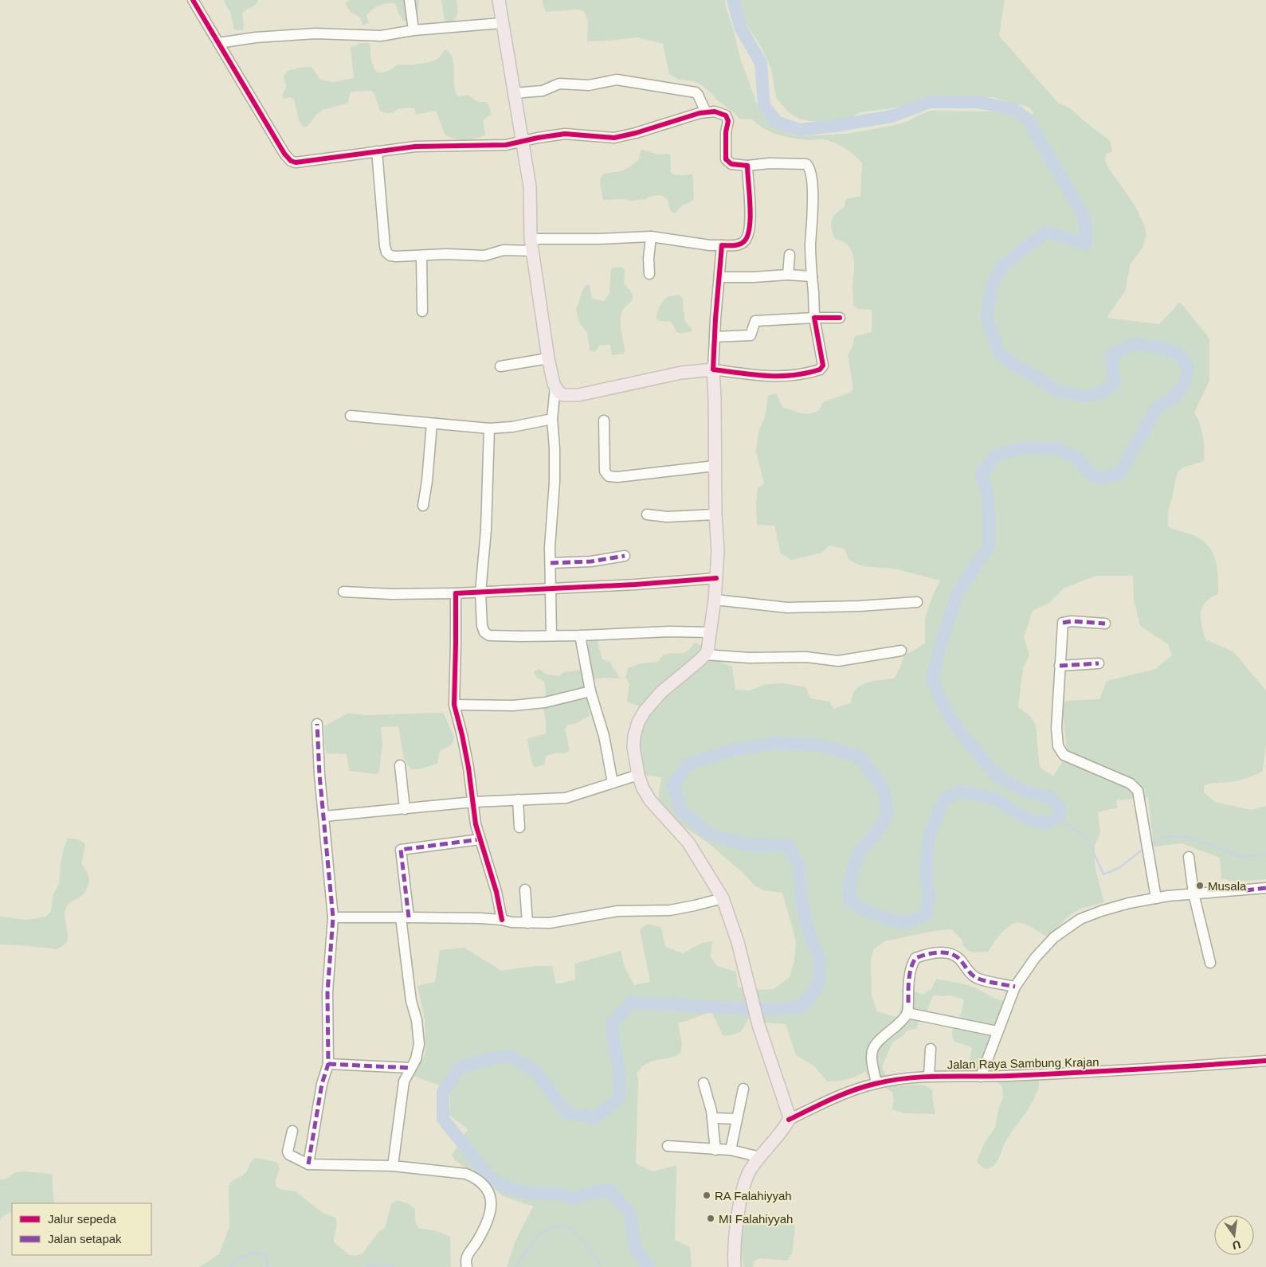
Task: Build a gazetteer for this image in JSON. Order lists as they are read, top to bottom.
{
  "streets": {
    "street": ["Jalan Raya Sambung Krajan"]
  },
  "places": ["Musala", "RA Falahiyyah", "MI Falahiyyah"],
  "legend": ["Jalur sepeda", "Jalan setapak"],
  "north": "bottom"
}
